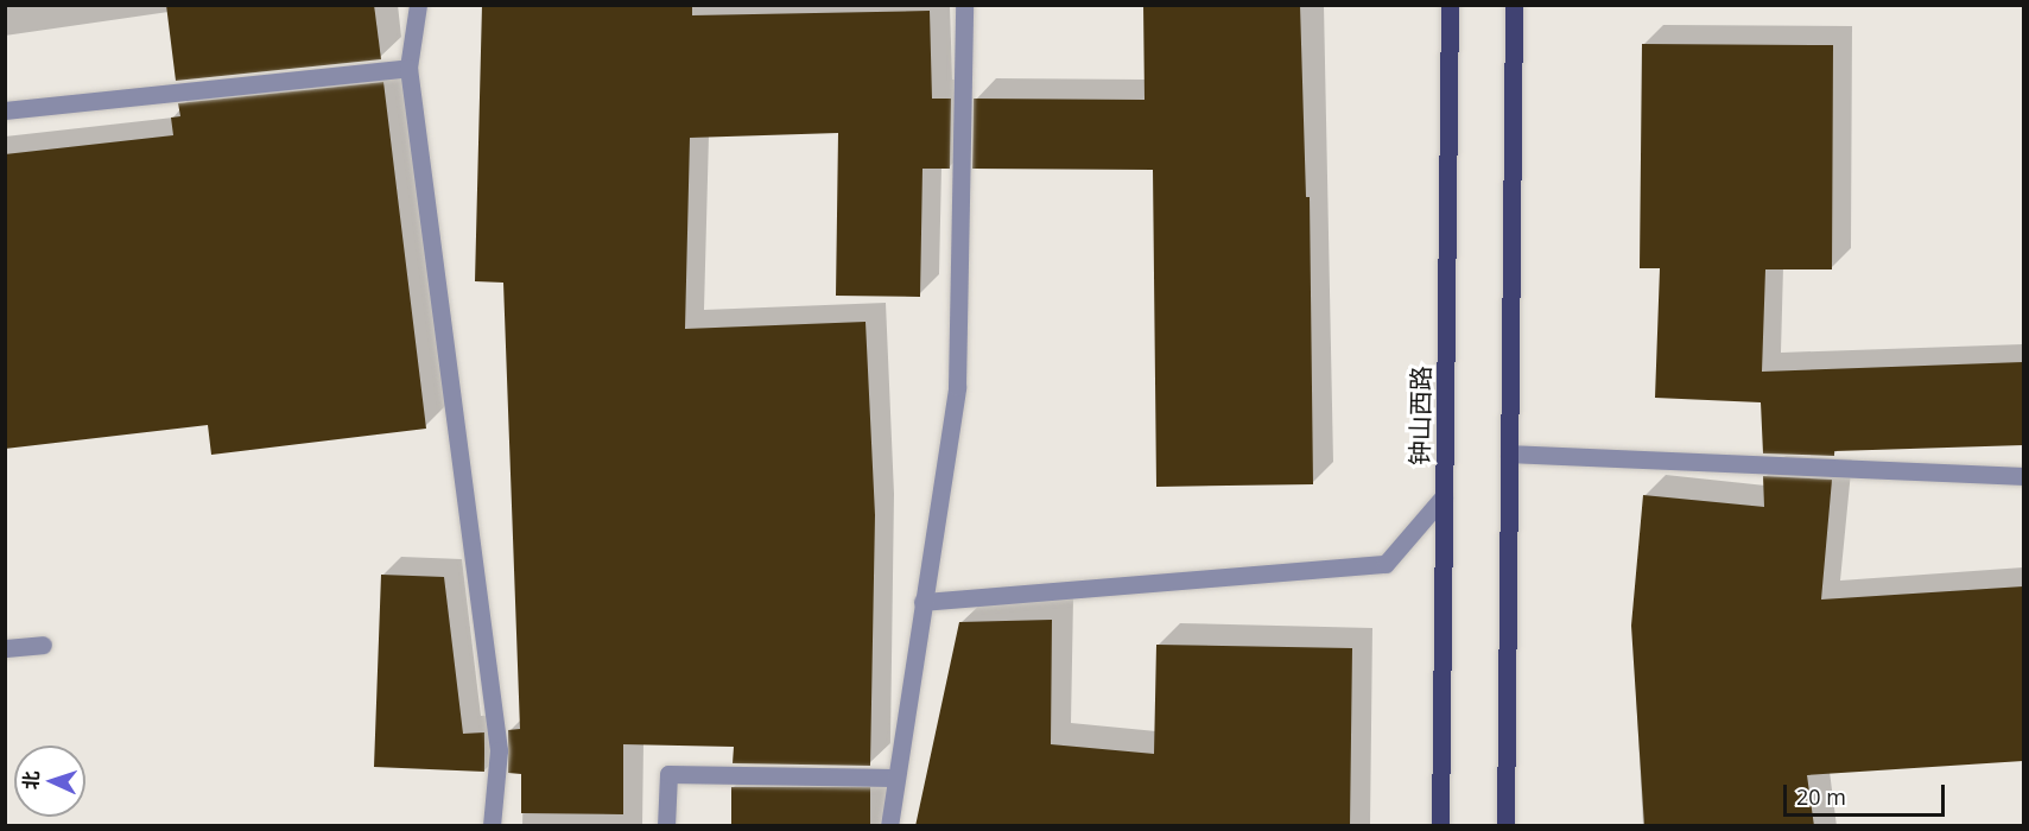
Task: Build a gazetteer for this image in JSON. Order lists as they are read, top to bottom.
{
  "streets": {
    "main road": ["钟山西路"]
  },
  "scale_bar": "20 m",
  "north": "left"
}
